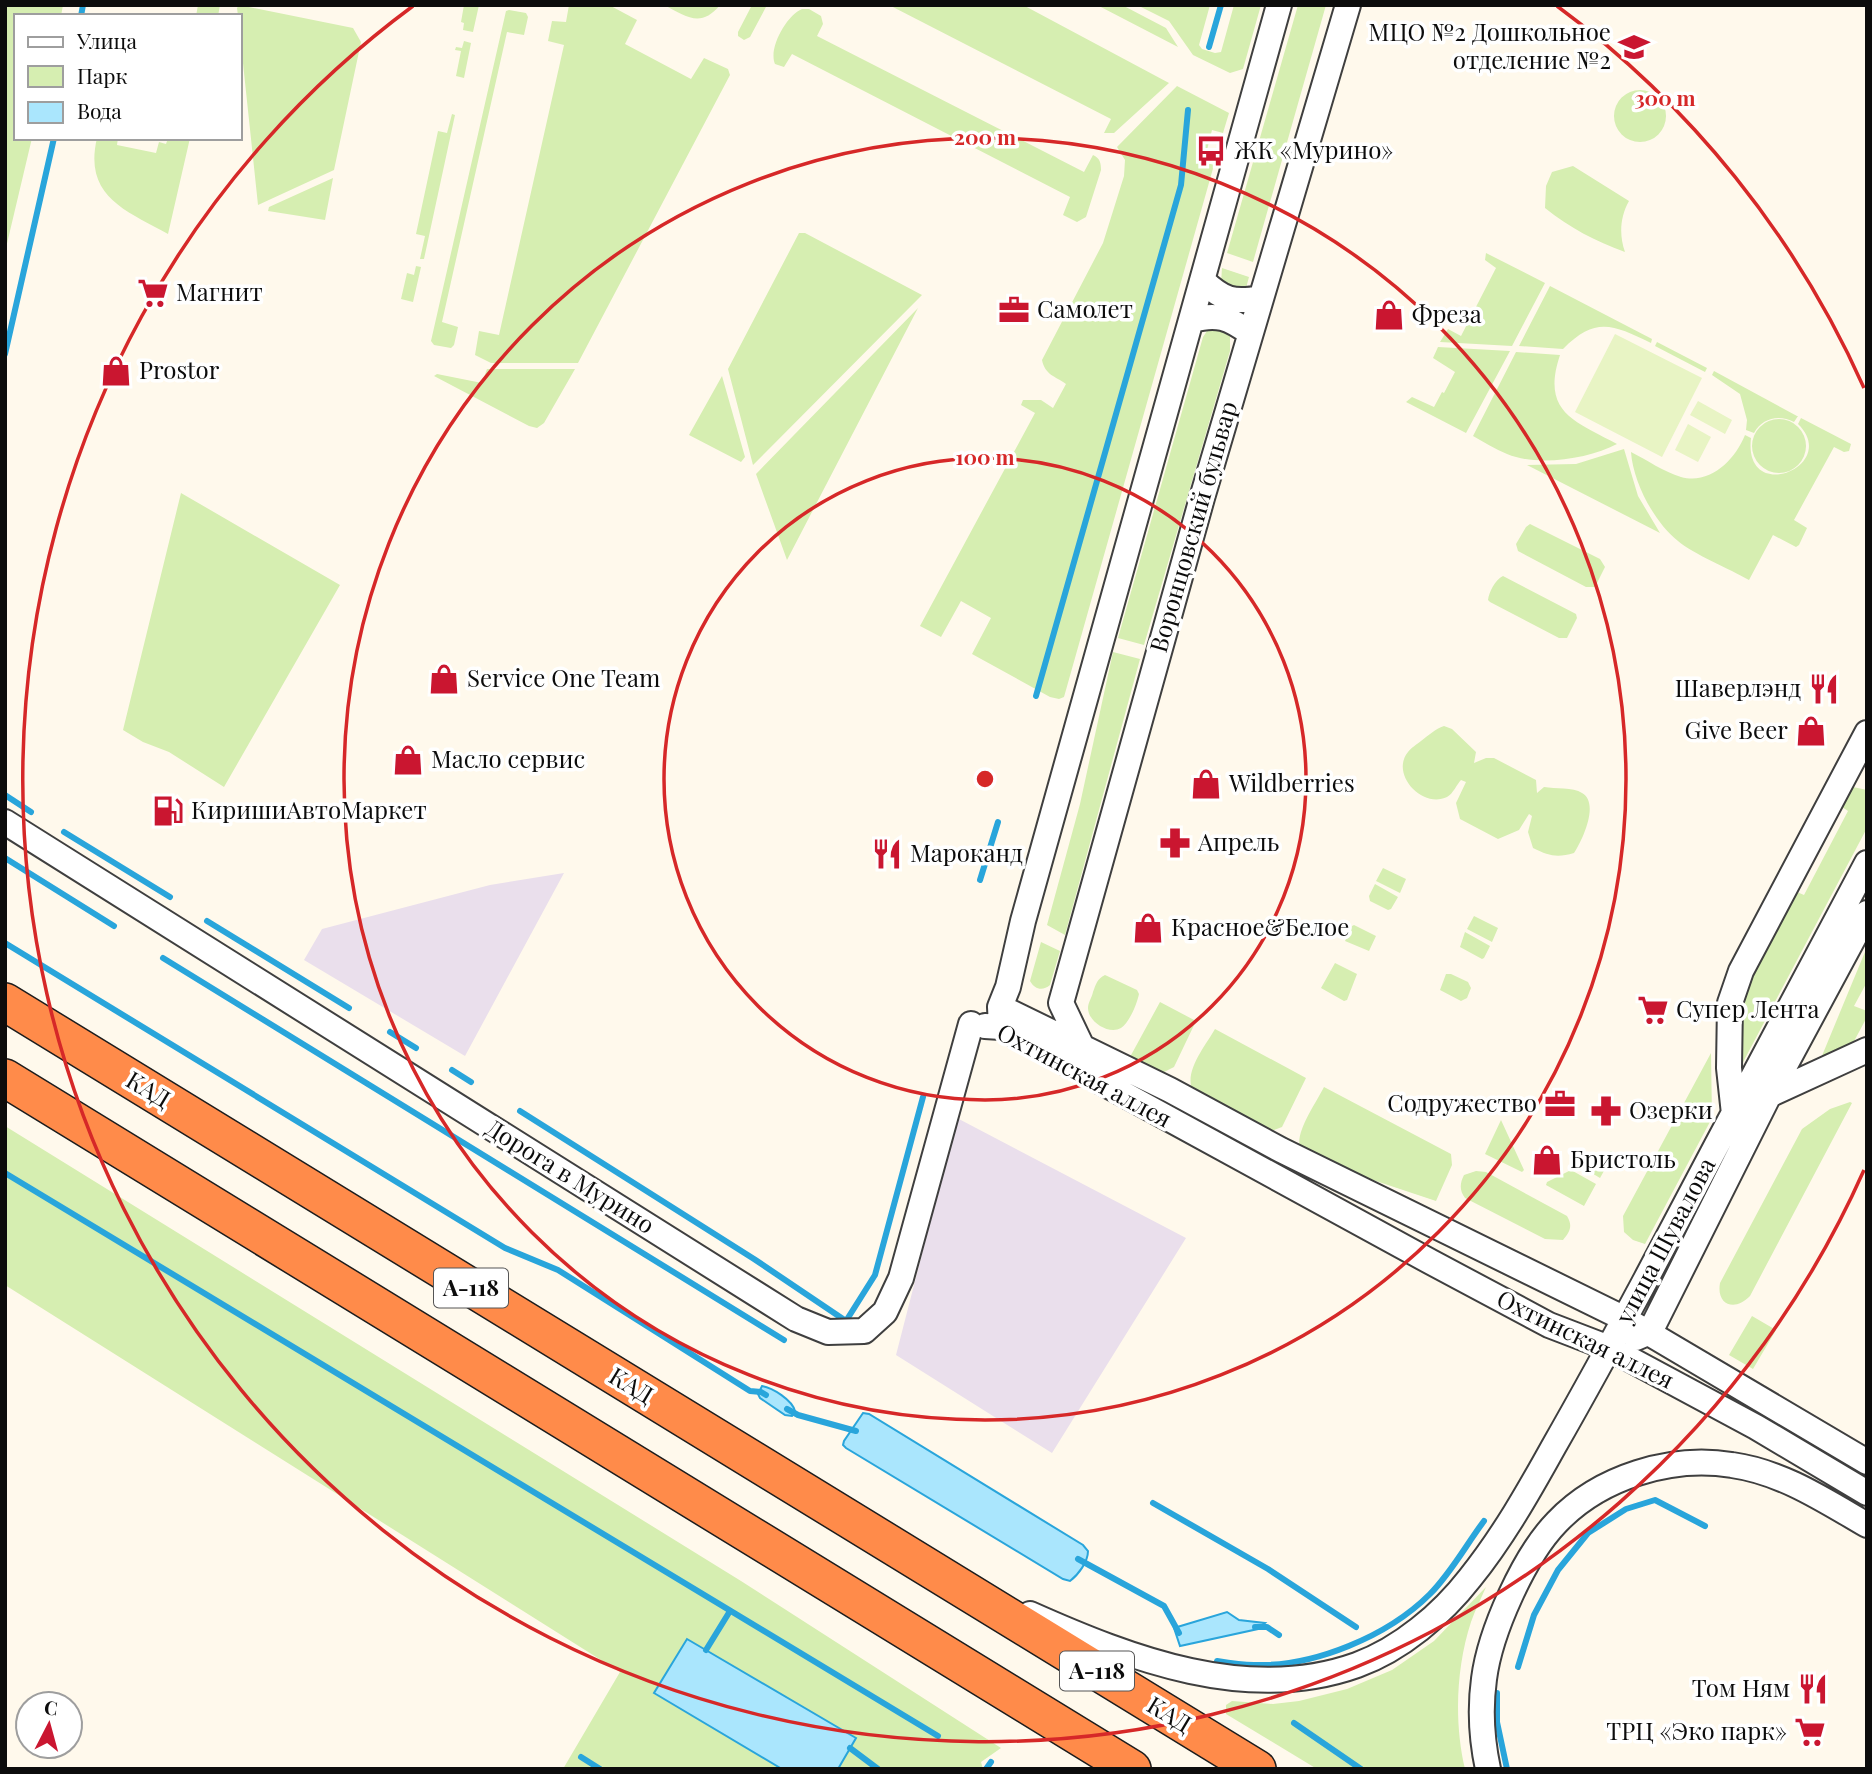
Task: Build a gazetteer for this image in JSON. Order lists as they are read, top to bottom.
{
  "streets": {
    "highway": ["КАД", "А-118"],
    "street": [
      "Воронцовский бульвар",
      "Охтинская аллея",
      "Дорога в Мурино",
      "улица Шувалова"
    ]
  },
  "crossings": [
    ["Охтинская аллея", "Дорога в Мурино"],
    ["Охтинская аллея", "улица Шувалова"]
  ],
  "places": {
    "school or university": ["МЦО №2 Дошкольное отделение №2"],
    "bus stop": ["ЖК «Мурино»"],
    "supermarket": ["Магнит", "Супер Лента", "ТРЦ «Эко парк»"],
    "office": ["Самолет", "Содружество"],
    "shop": [
      "Фреза",
      "Prostor",
      "Service One Team",
      "Give Beer",
      "Масло сервис",
      "Wildberries",
      "Красное&Белое",
      "Бристоль"
    ],
    "restaurant": ["Шаверлэнд", "Мароканд", "Том Ням"],
    "fuel station": ["КиришиАвтоМаркет"],
    "pharmacy": ["Апрель", "Озерки"]
  },
  "legend": ["Улица", "Парк", "Вода"],
  "north": "top",
  "rings": ["300 m", "200 m", "100 m"]
}
